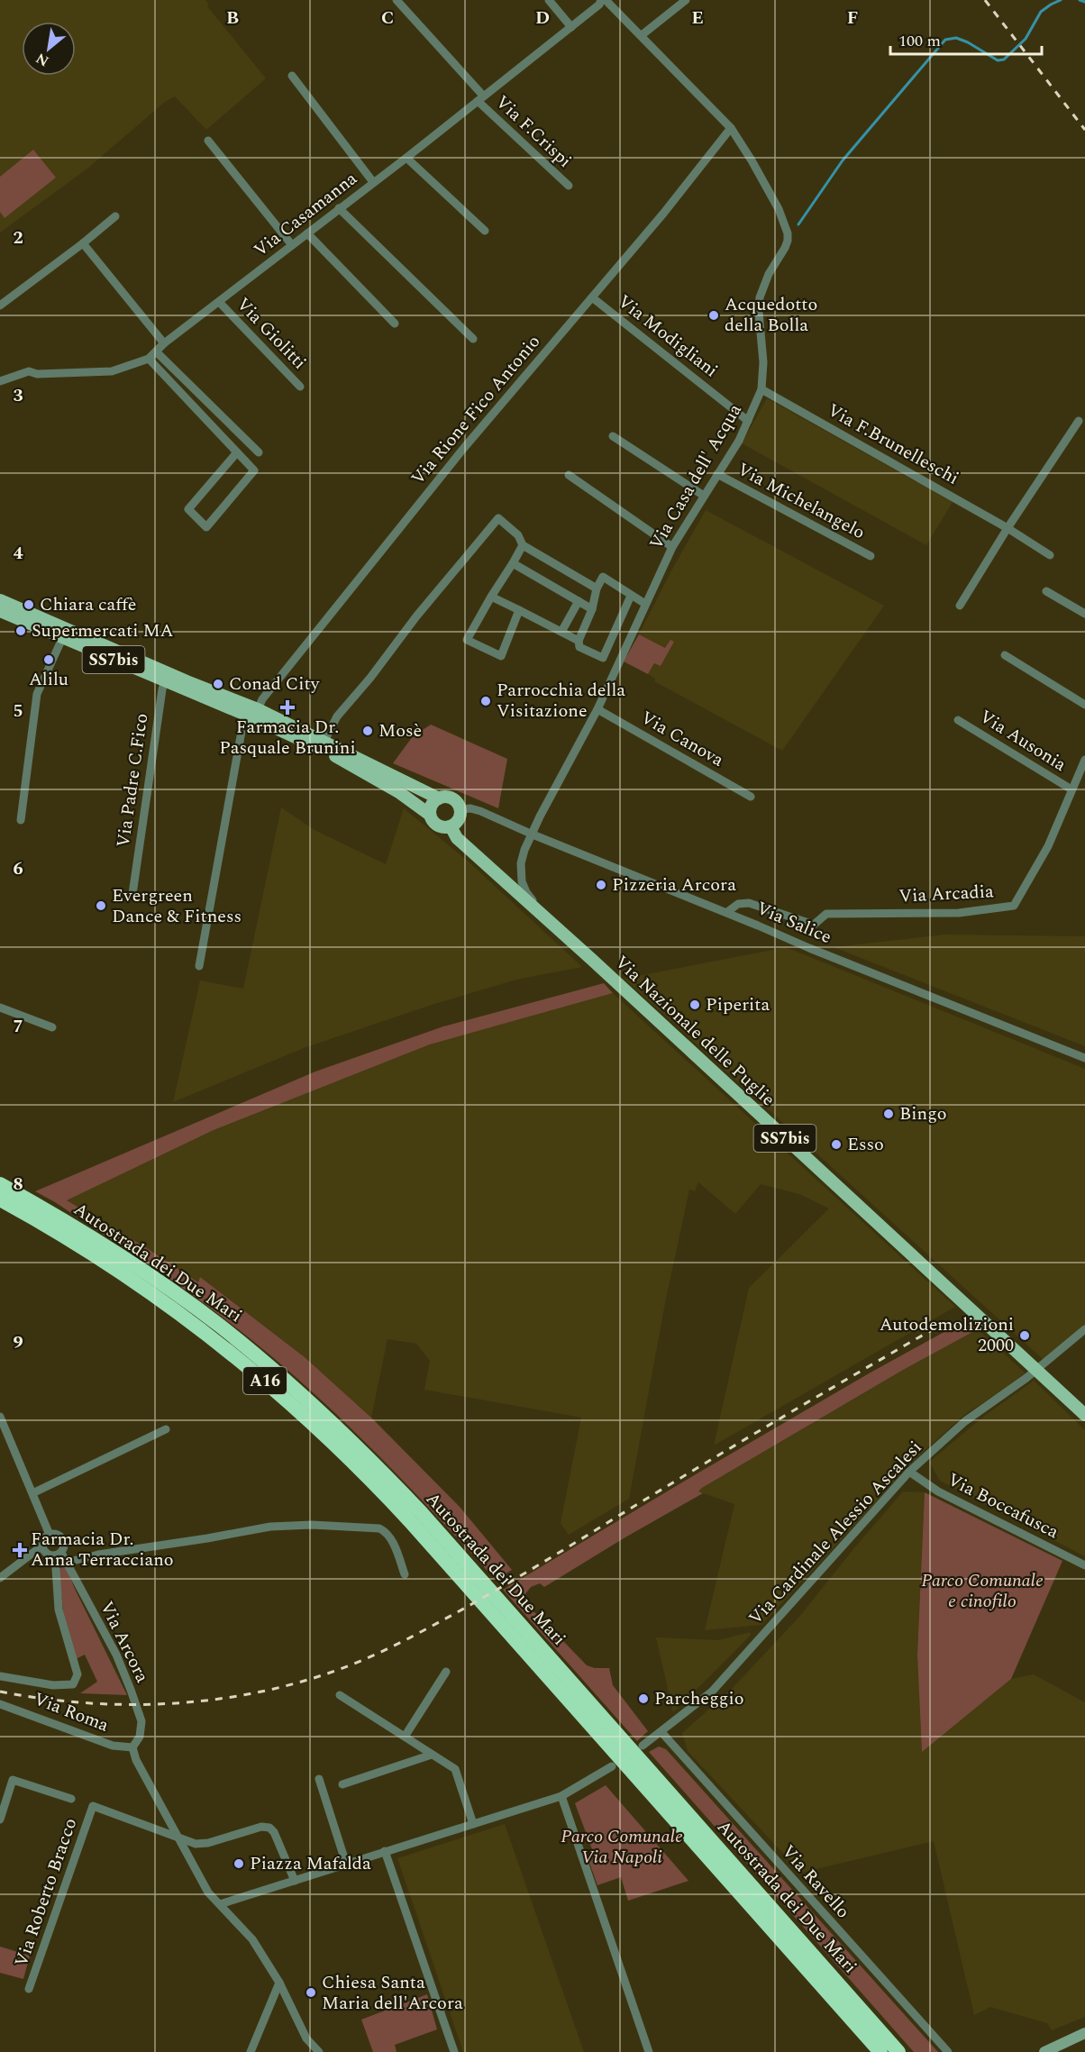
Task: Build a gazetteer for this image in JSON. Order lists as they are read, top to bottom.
{
  "streets": {
    "highway": ["Autostrada dei Due Mari", "A16"],
    "main road": ["SS7bis", "Via Nazionale delle Puglie"],
    "street": [
      "Via F.Crispi",
      "Via Casamanna",
      "Via Giolitti",
      "Via Modigliani",
      "Via Rione Fico Antonio",
      "Via F.Brunelleschi",
      "Via Casa dell' Acqua",
      "Via Michelangelo",
      "Via Canova",
      "Via Ausonia",
      "Via Padre C.Fico",
      "Via Arcadia",
      "Via Salice",
      "Via Boccafusca",
      "Via Cardinale Alessio Ascalesi",
      "Via Arcora",
      "Via Roma",
      "Via Ravello",
      "Via Roberto Bracco"
    ]
  },
  "crossings": [
    ["Via F.Crispi", "Via Casamanna"],
    ["Via Casamanna", "Via Giolitti"],
    ["Via Modigliani", "Via Rione Fico Antonio"],
    ["Via Modigliani", "Via Casa dell' Acqua"],
    ["Via Rione Fico Antonio", "Via Casa dell' Acqua"],
    ["Via Rione Fico Antonio", "SS7bis"],
    ["Via F.Brunelleschi", "Via Casa dell' Acqua"],
    ["Via Casa dell' Acqua", "Via Michelangelo"],
    ["Via Casa dell' Acqua", "Via Canova"],
    ["Via Casa dell' Acqua", "Via Salice"],
    ["Via Casa dell' Acqua", "Via Nazionale delle Puglie"],
    ["SS7bis", "Via Padre C.Fico"],
    ["SS7bis", "Via Salice"],
    ["SS7bis", "Via Nazionale delle Puglie"],
    ["Via Ausonia", "Via Arcadia"],
    ["Via Arcadia", "Via Salice"],
    ["Via Salice", "Via Nazionale delle Puglie"],
    ["Via Boccafusca", "Via Cardinale Alessio Ascalesi"],
    ["Via Cardinale Alessio Ascalesi", "Via Ravello"],
    ["Via Arcora", "Via Roma"]
  ],
  "parks": ["Parco Comunale e cinofilo", "Parco Comunale Via Napoli"],
  "places": {
    "other": [
      "Acquedotto della Bolla",
      "Chiara caffè",
      "Supermercati MA",
      "Alilu",
      "Conad City",
      "Parrocchia della Visitazione",
      "Mosè",
      "Pizzeria Arcora",
      "Evergreen Dance & Fitness",
      "Piperita",
      "Bingo",
      "Esso",
      "Autodemolizioni 2000",
      "Parcheggio",
      "Piazza Mafalda",
      "Chiesa Santa Maria dell'Arcora"
    ],
    "health": ["Farmacia Dr. Pasquale Brunini", "Farmacia Dr. Anna Terracciano"]
  },
  "scale_bar": "100 m",
  "north": "bottom left",
  "grid": {
    "columns": [
      "B",
      "C",
      "D",
      "E",
      "F"
    ],
    "rows": [
      "2",
      "3",
      "4",
      "5",
      "6",
      "7",
      "8",
      "9"
    ]
  }
}
